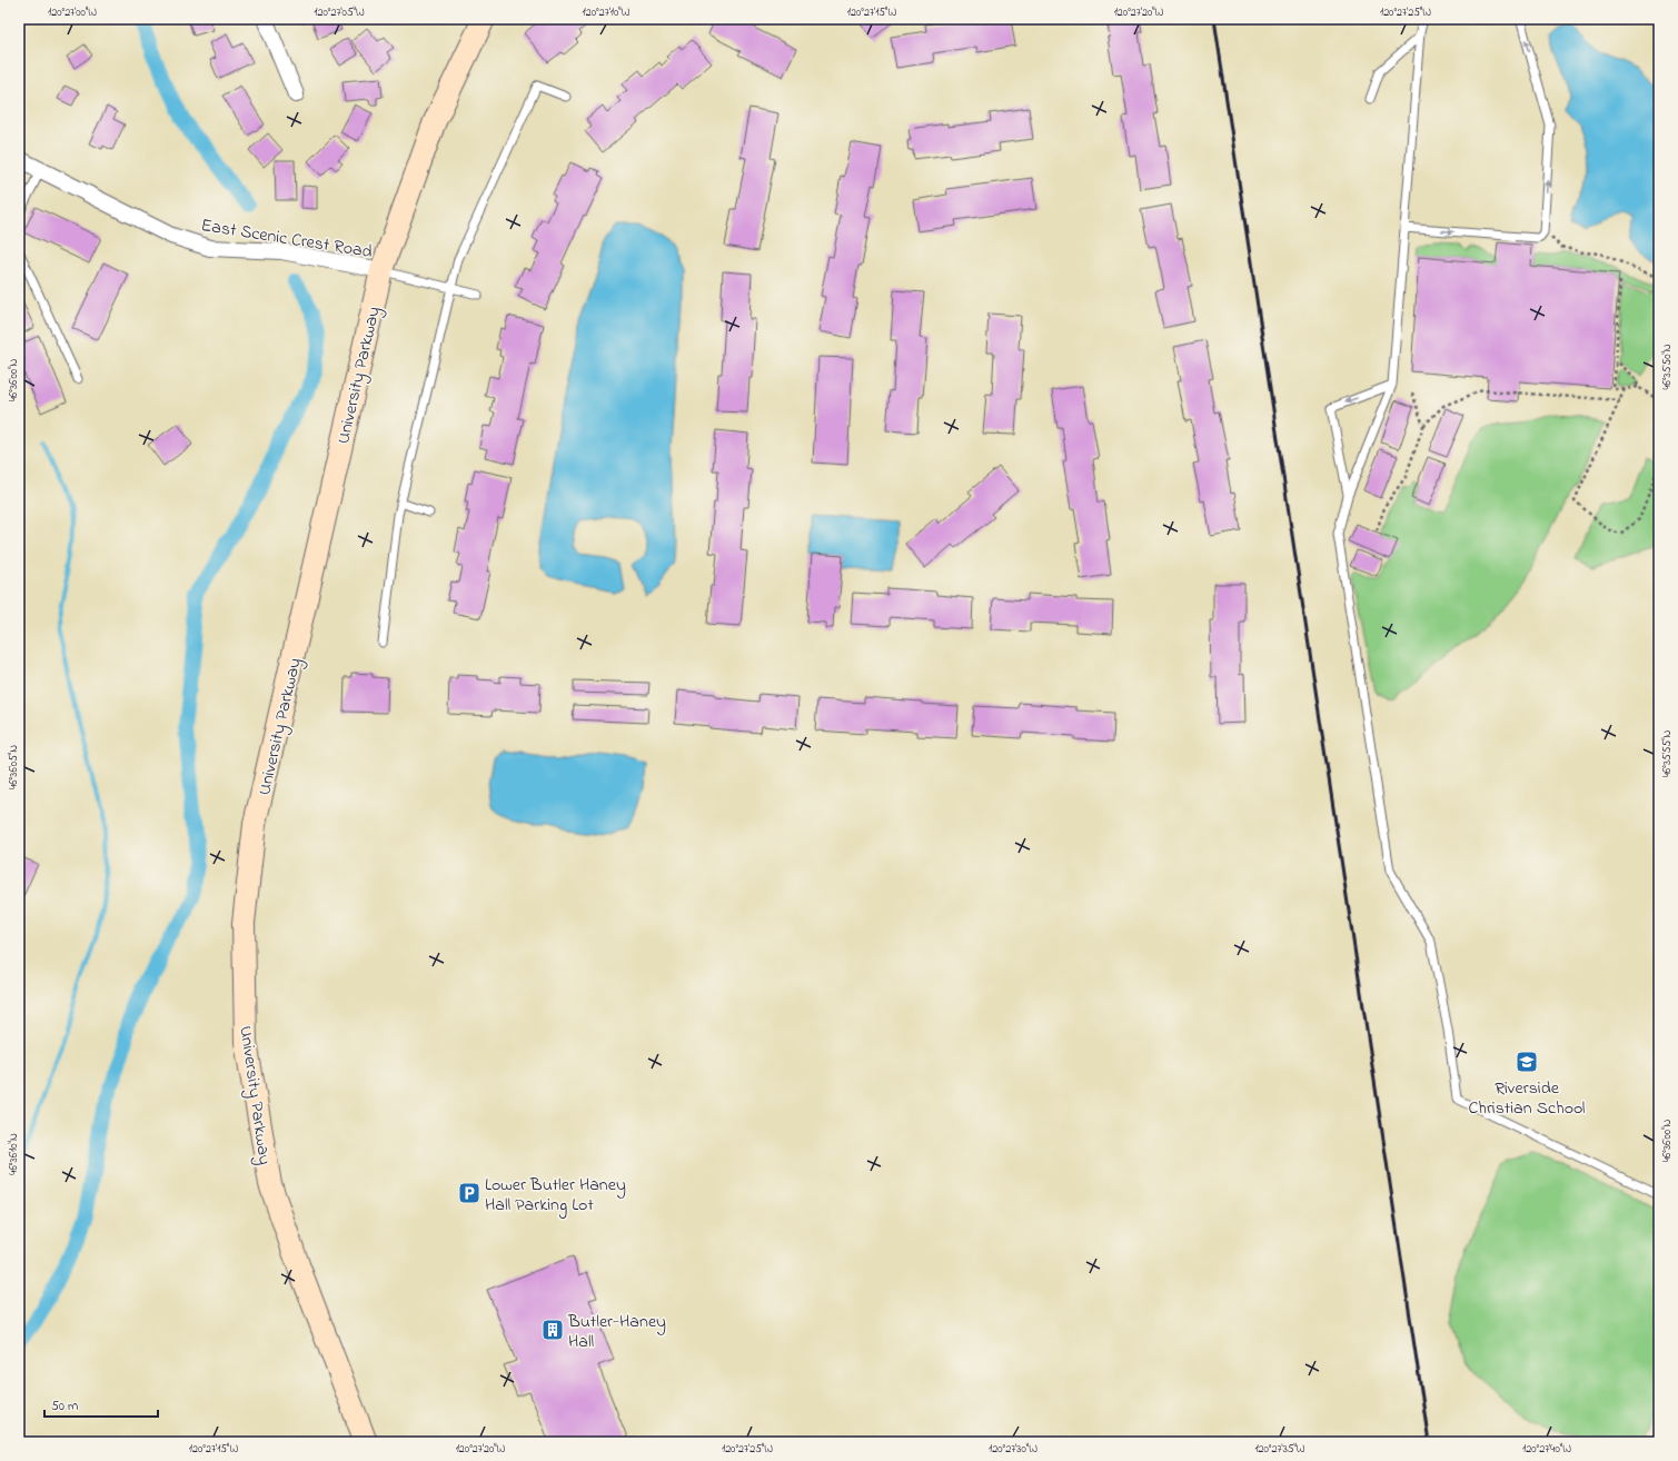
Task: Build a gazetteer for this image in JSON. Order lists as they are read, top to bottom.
{
  "streets": {
    "main road": ["University Parkway"],
    "street": ["East Scenic Crest Road"]
  },
  "crossings": [
    ["East Scenic Crest Road", "University Parkway"]
  ],
  "places": {
    "school or university": ["Riverside Christian School"],
    "parking": ["Lower Butler Haney Hall Parking Lot"],
    "building": ["Butler-Haney Hall"]
  },
  "scale_bar": "50 m",
  "coordinates": [
    "120°27'00\"W",
    "120°27'05\"W",
    "120°27'10\"W",
    "120°27'15\"W",
    "120°27'20\"W",
    "120°27'25\"W",
    "46°35'50\"N",
    "46°36'00\"N",
    "46°35'55\"N",
    "46°36'05\"N",
    "46°36'10\"N",
    "120°27'30\"W",
    "120°27'35\"W",
    "120°27'40\"W"
  ]
}
